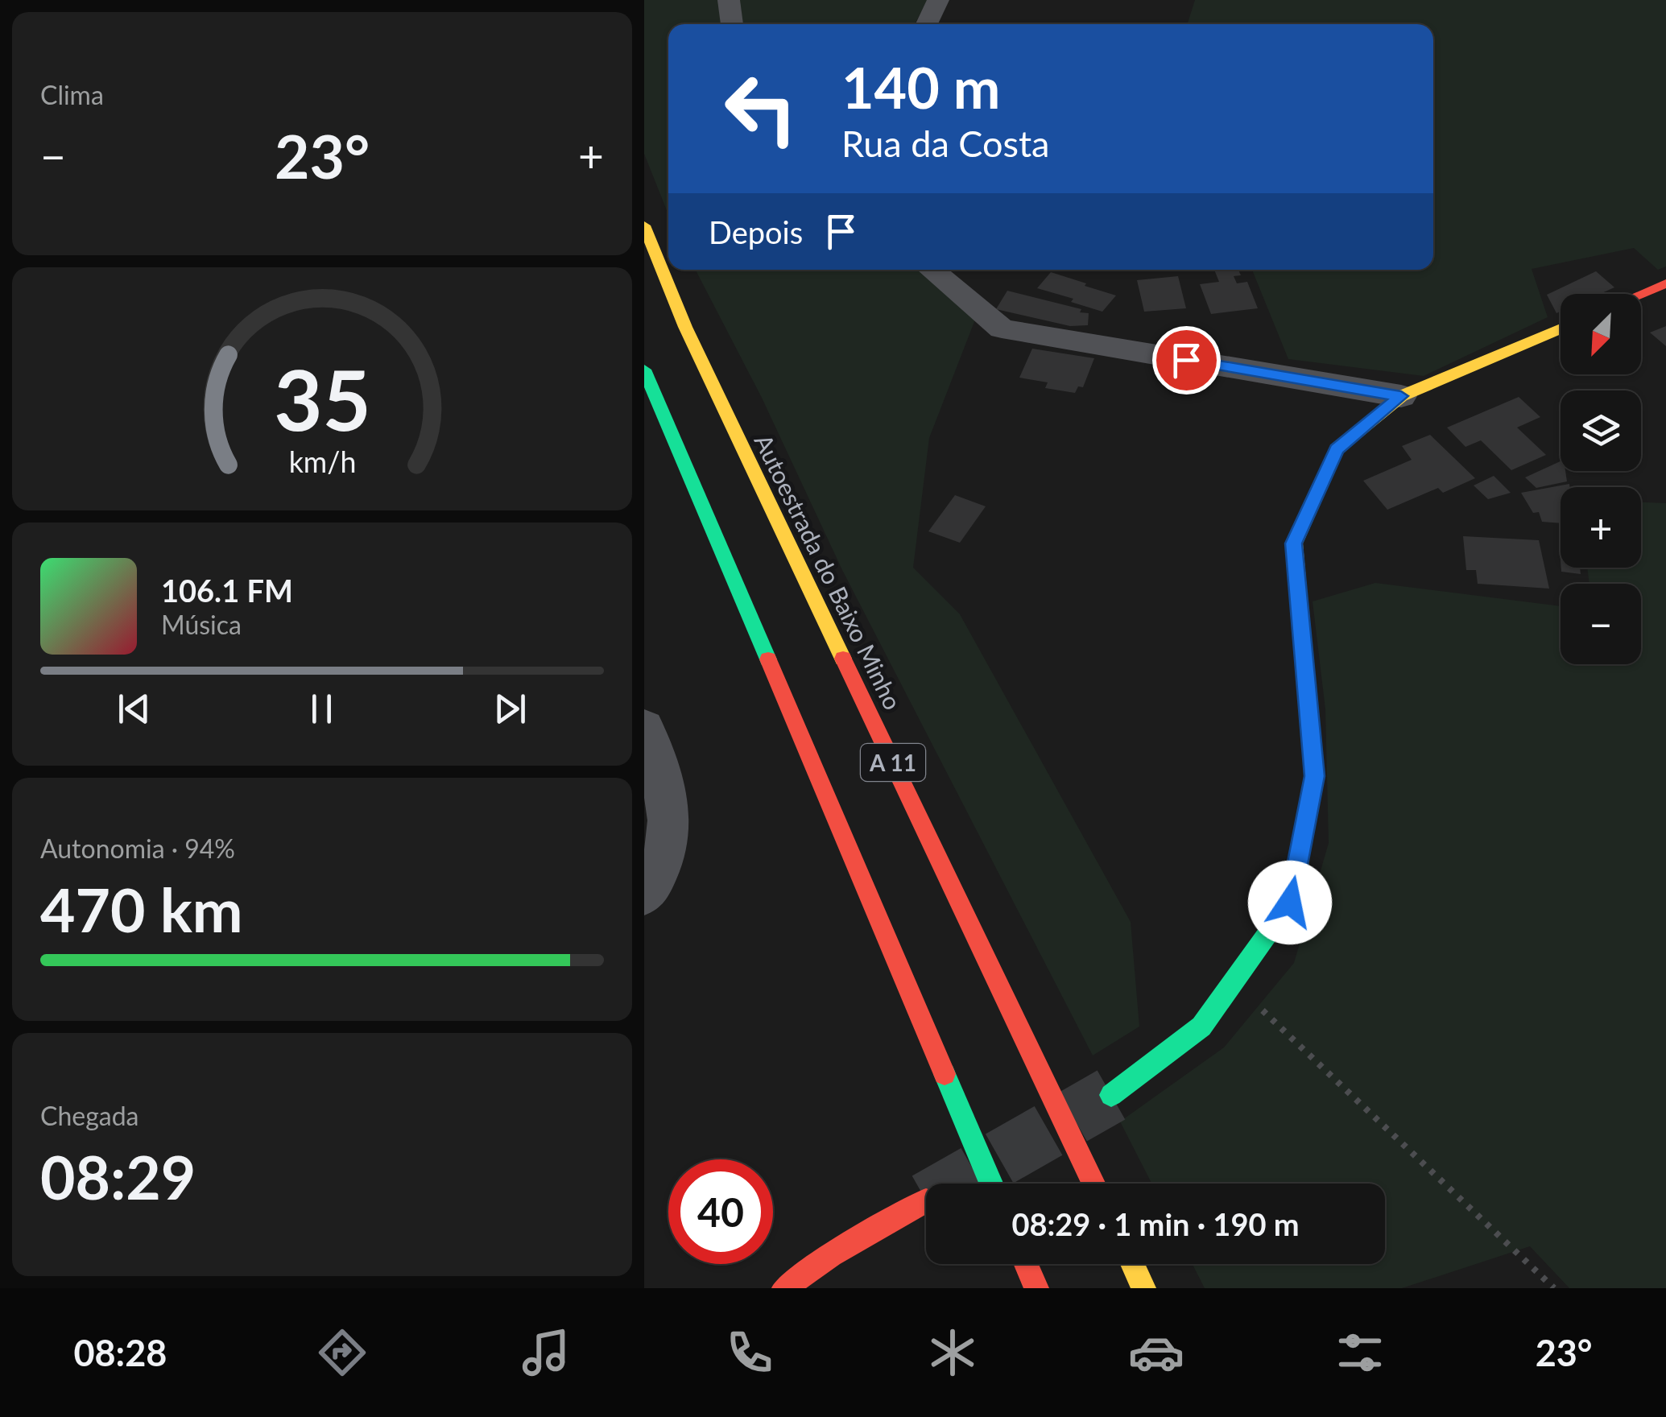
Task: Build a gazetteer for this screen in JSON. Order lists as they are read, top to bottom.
{
  "streets": {
    "main road": ["Autoestrada do Baixo Minho", "A 11"]
  },
  "north": "bottom left",
  "page": {
    "tile": [
      "Clima",
      ["Autonomia · 94%", "470 km"],
      ["Chegada", "08:29"]
    ],
    "turn": ["140 m", "Rua da Costa"],
    "heat": ["−", "23°", "+"],
    "then": "Depois",
    "map_buttons": ["+", "−"],
    "song": ["106.1 FM", "Música"],
    "limit": "40",
    "trip": "08:29 · 1 min · 190 m",
    "tabs": ["08:28", "23°"],
    "gauge": ["35", "km/h"]
  }
}
